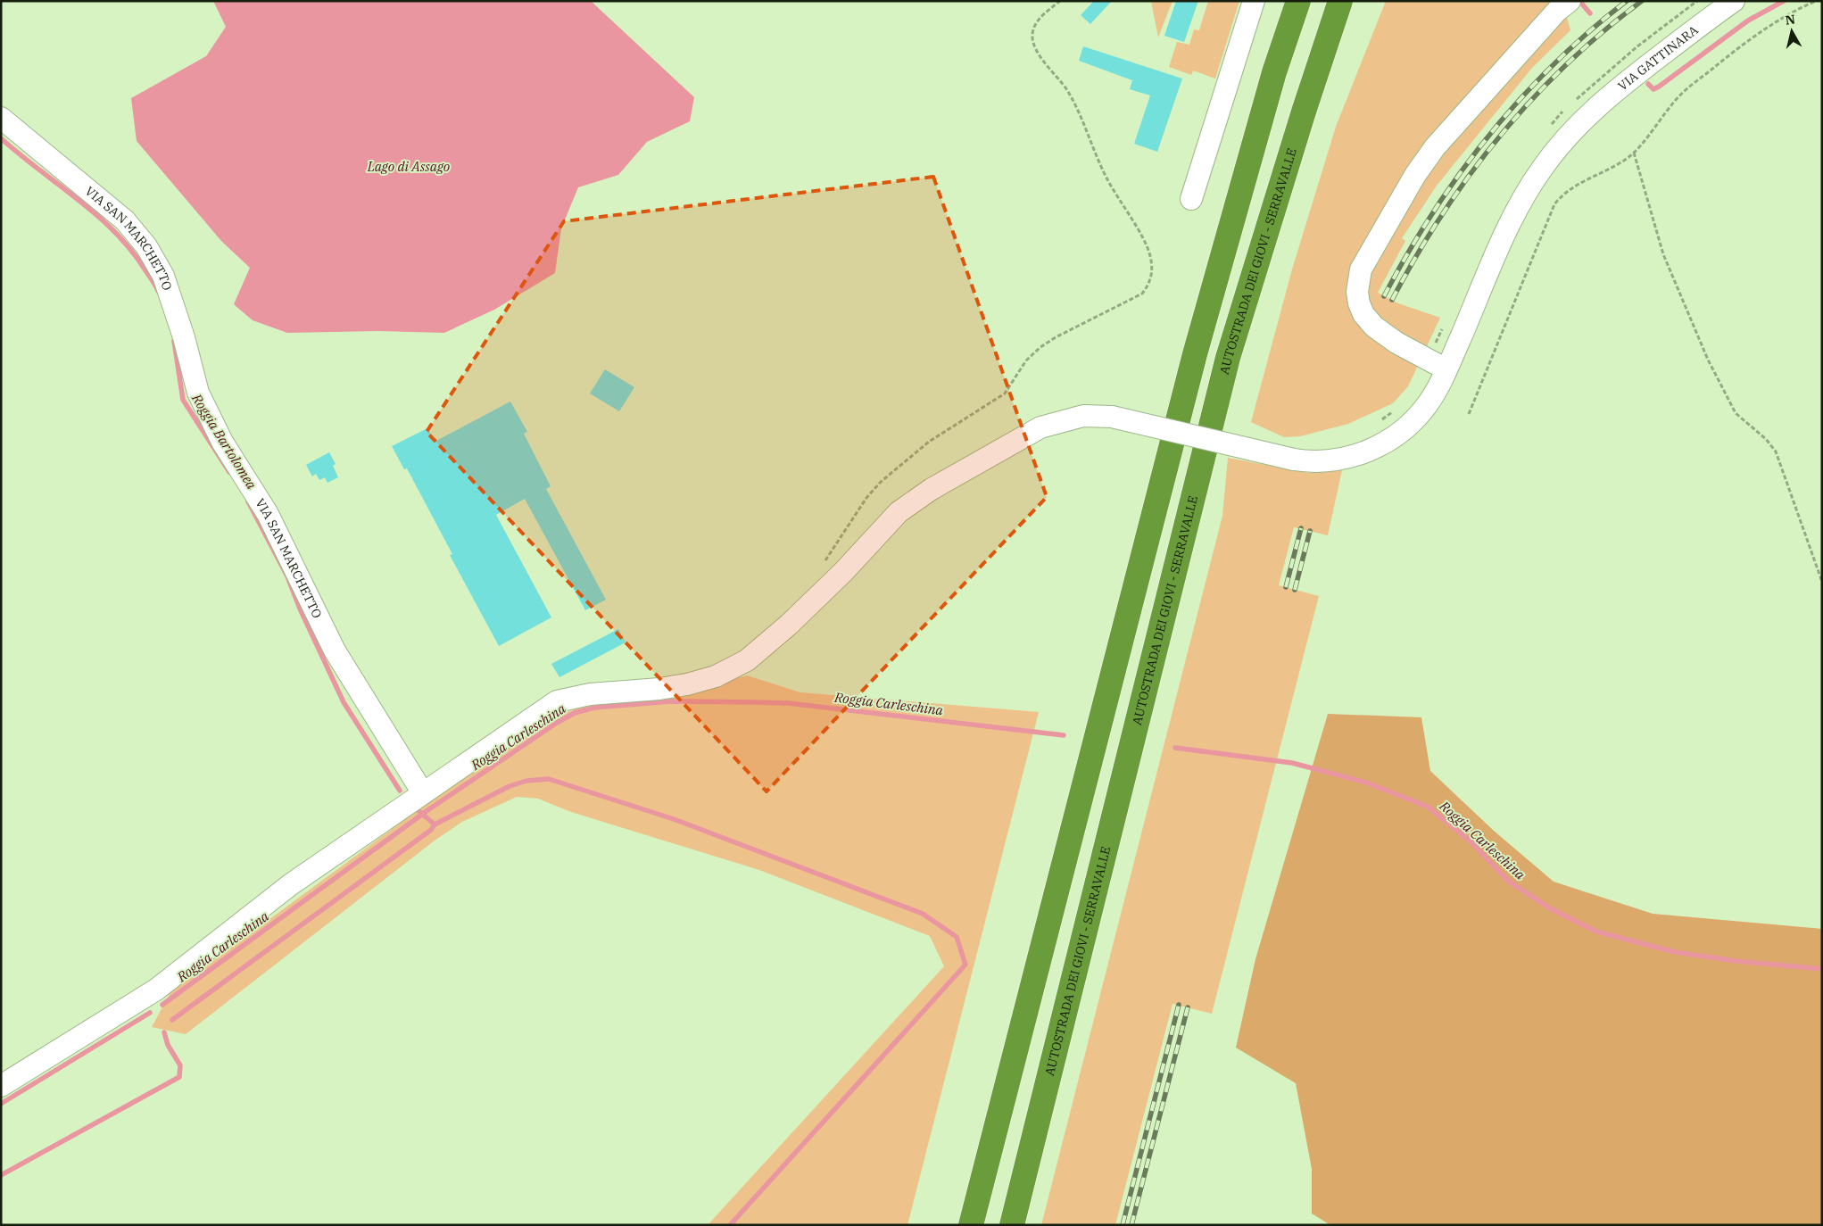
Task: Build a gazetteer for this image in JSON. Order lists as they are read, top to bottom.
{
  "streets": {
    "highway": ["AUTOSTRADA DEI GIOVI - SERRAVALLE"],
    "street": ["VIA GATTINARA", "VIA SAN MARCHETTO"]
  },
  "crossings": [
    ["VIA GATTINARA", "VIA SAN MARCHETTO"]
  ],
  "water": ["Lago di Assago", "Roggia Bartolomea", "Roggia Carleschina"],
  "north": "top"
}
